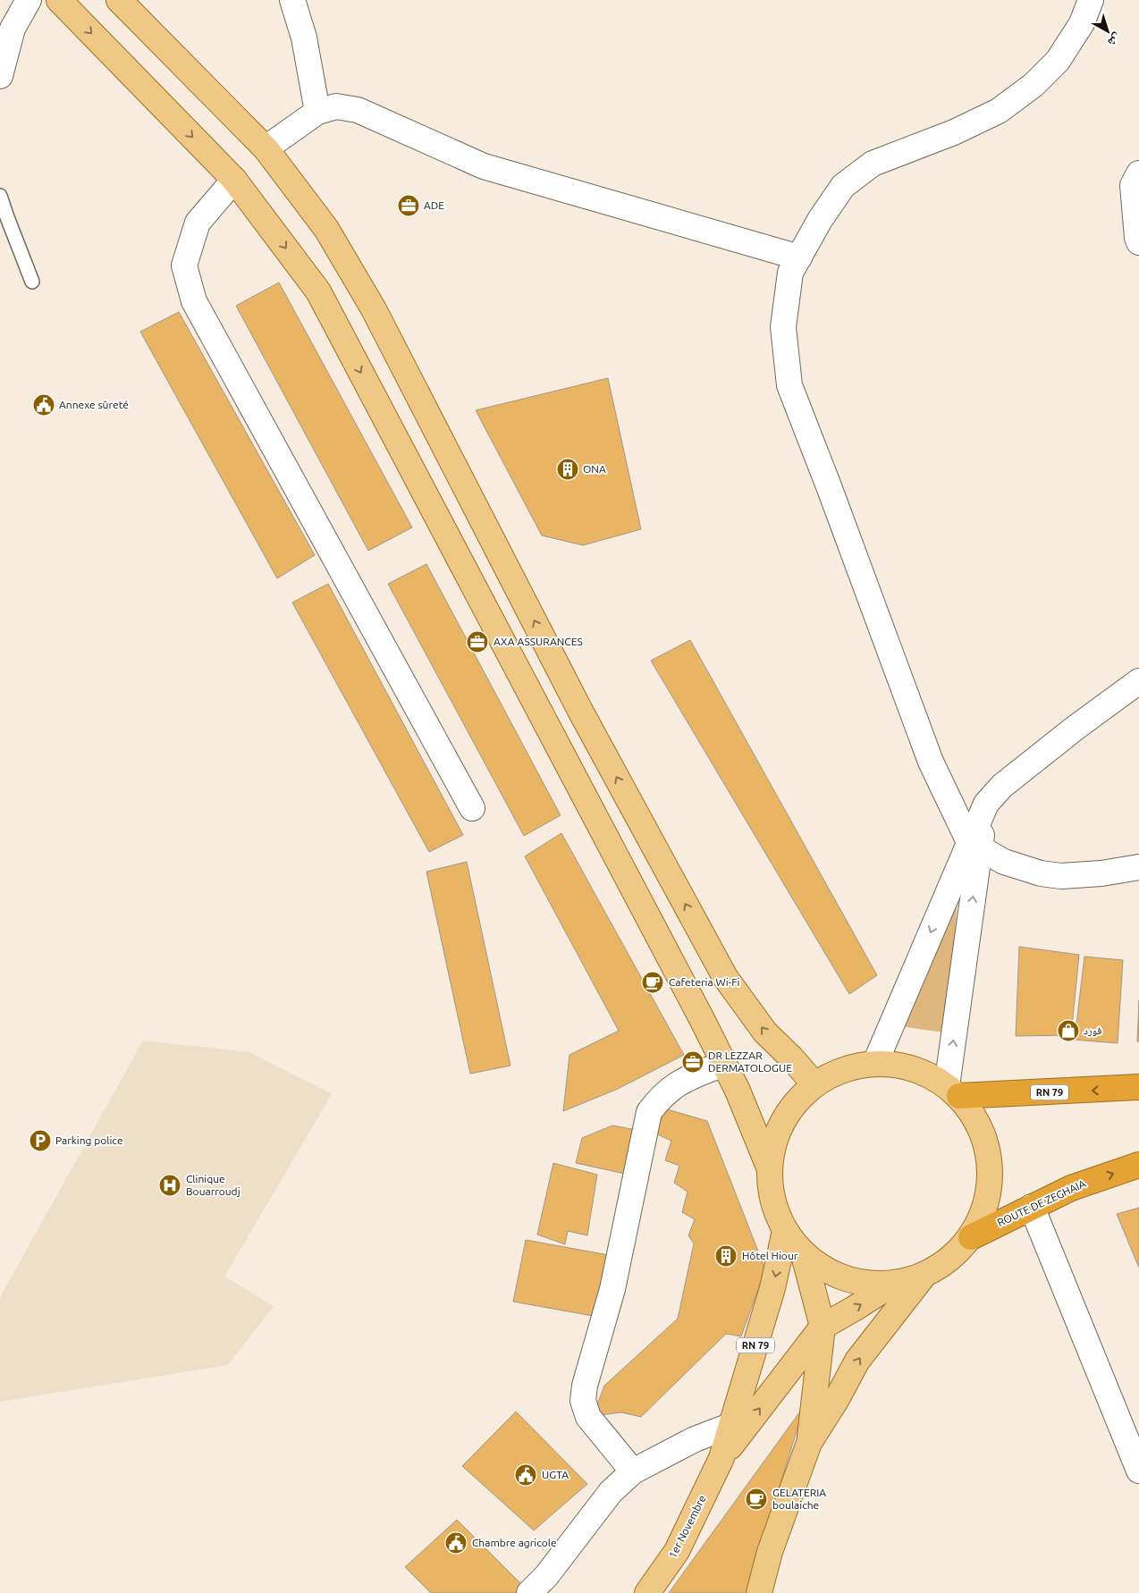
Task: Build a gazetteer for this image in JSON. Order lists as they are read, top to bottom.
{
  "streets": {
    "highway": ["RN 79", "ROUTE DE ZEGHAIA"],
    "main road": ["1er Novembre"]
  },
  "crossings": [
    ["RN 79", "1er Novembre"]
  ],
  "places": {
    "office": ["ADE", "AXA ASSURANCES", "DR LEZZAR DERMATOLOGUE"],
    "public building": ["Annexe sûreté", "UGTA", "Chambre agricole"],
    "building": ["ONA", "Hôtel Hiour"],
    "cafe": ["Cafeteria Wi-Fi", "GELATERIA boulaiche"],
    "shop": ["فورد"],
    "parking": ["Parking police"],
    "hospital": ["Clinique Bouarroudj"]
  },
  "north": "bottom right"
}
